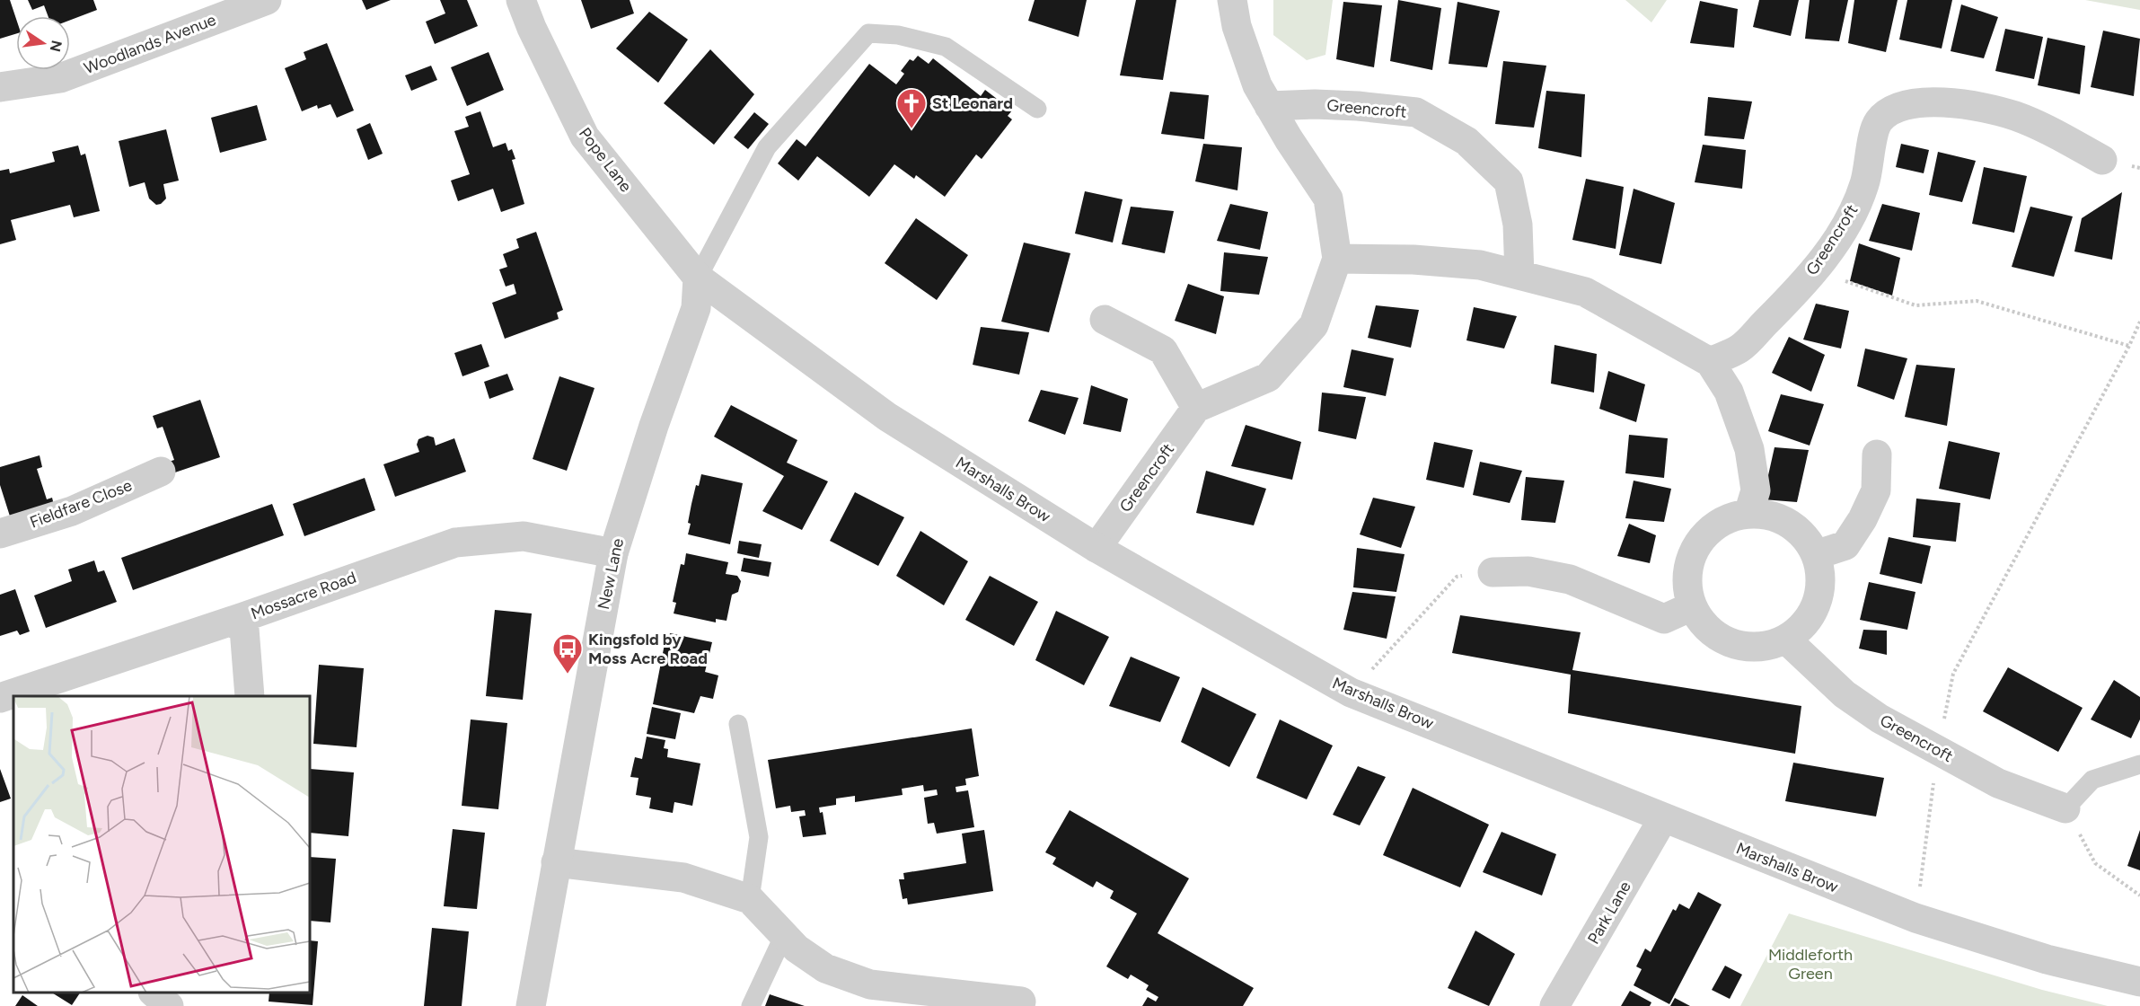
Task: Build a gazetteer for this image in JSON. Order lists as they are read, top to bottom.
{
  "streets": {
    "street": [
      "Woodlands Avenue",
      "Greencroft",
      "Pope Lane",
      "Marshalls Brow",
      "Fieldfare Close",
      "New Lane",
      "Mossacre Road",
      "Park Lane"
    ]
  },
  "crossings": [
    ["Greencroft", "Marshalls Brow"],
    ["Pope Lane", "Marshalls Brow"],
    ["Pope Lane", "New Lane"],
    ["Marshalls Brow", "New Lane"],
    ["Marshalls Brow", "Park Lane"],
    ["New Lane", "Mossacre Road"]
  ],
  "parks": ["Middleforth Green"],
  "places": {
    "church": ["St Leonard"],
    "bus stop": ["Kingsfold by Moss Acre Road"]
  },
  "north": "right"
}
